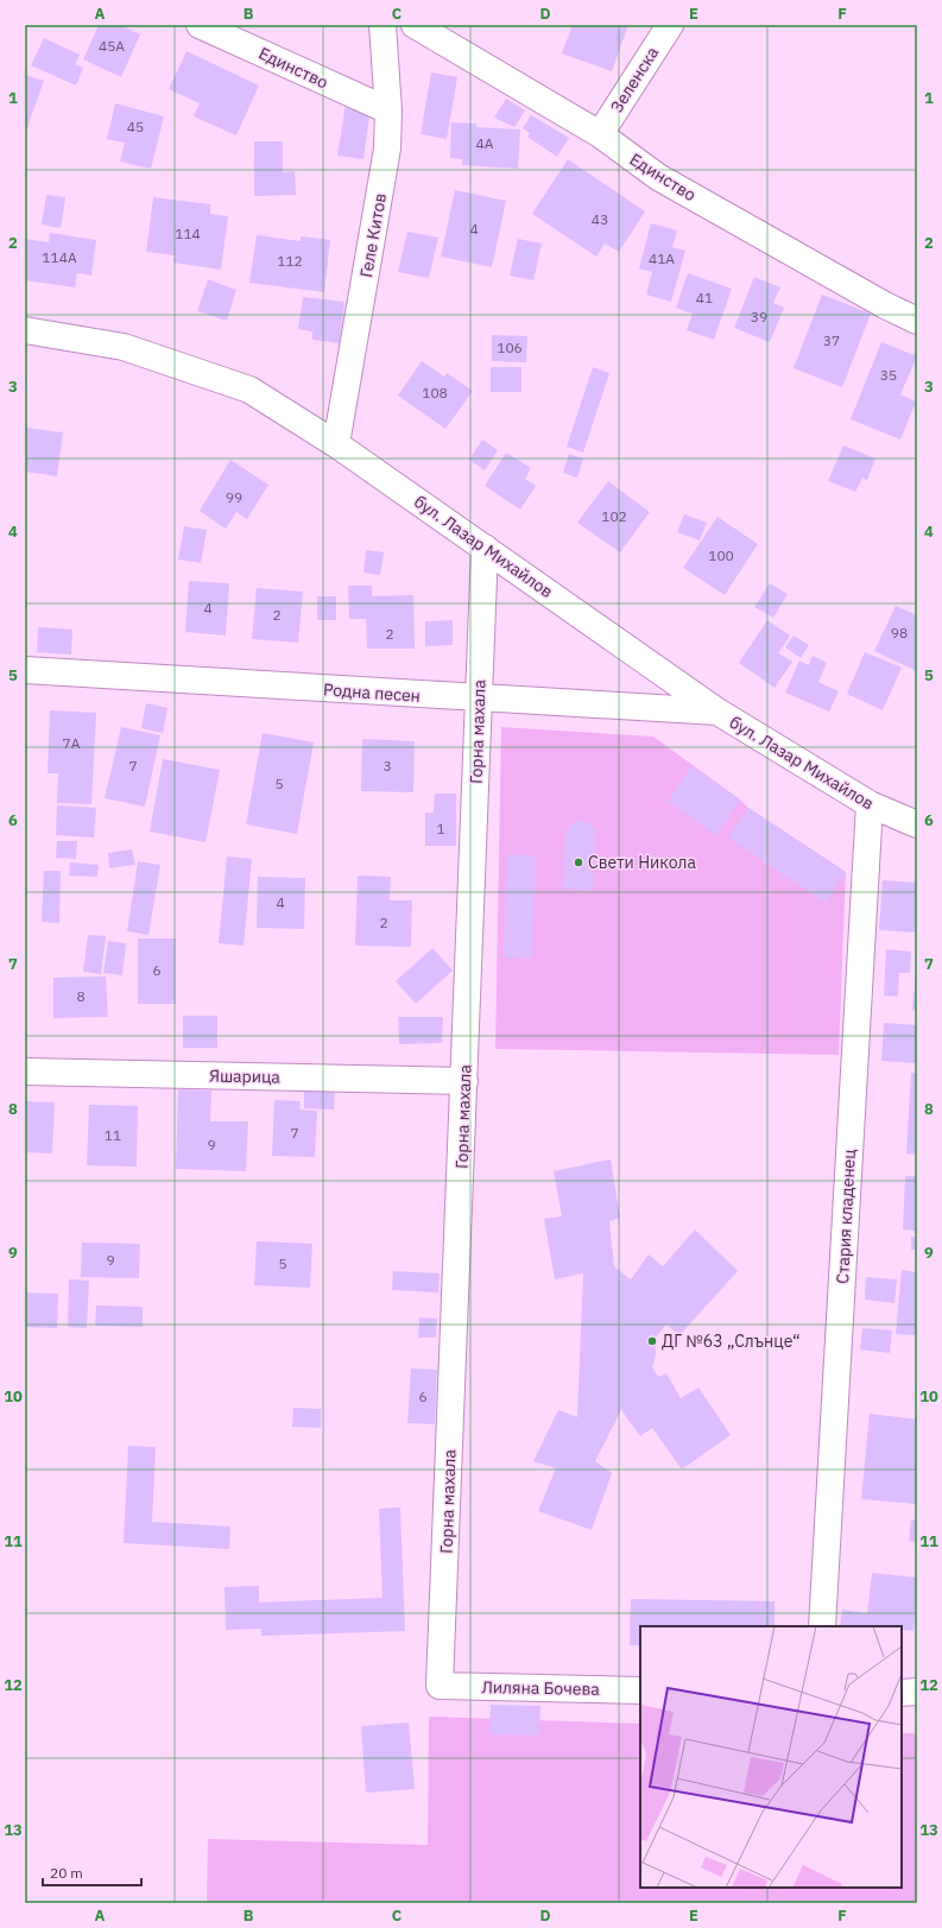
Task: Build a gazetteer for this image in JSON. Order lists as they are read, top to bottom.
{
  "streets": {
    "street": [
      "Единство",
      "Зеленска",
      "Геле Китов",
      "бул. Лазар Михайлов",
      "Родна песен",
      "Горна махала",
      "Яшарица",
      "Стария кладенец",
      "Лиляна Бочева"
    ]
  },
  "crossings": [
    ["Единство", "Зеленска"],
    ["Единство", "Геле Китов"],
    ["Геле Китов", "бул. Лазар Михайлов"],
    ["бул. Лазар Михайлов", "Родна песен"],
    ["бул. Лазар Михайлов", "Горна махала"],
    ["бул. Лазар Михайлов", "Стария кладенец"],
    ["Родна песен", "Горна махала"],
    ["Горна махала", "Яшарица"],
    ["Горна махала", "Лиляна Бочева"]
  ],
  "places": ["Свети Никола", "ДГ №63 „Слънце“"],
  "house_numbers": [
    "45А",
    "45",
    "4А",
    "43",
    "4",
    "114",
    "114А",
    "41А",
    "112",
    "41",
    "39",
    "37",
    "106",
    "35",
    "108",
    "99",
    "102",
    "100",
    "4",
    "2",
    "98",
    "2",
    "7А",
    "7",
    "3",
    "5",
    "1",
    "4",
    "2",
    "6",
    "8",
    "7",
    "11",
    "9",
    "9",
    "5",
    "6"
  ],
  "scale_bar": "20 m",
  "grid": {
    "columns": [
      "A",
      "B",
      "C",
      "D",
      "E",
      "F"
    ],
    "rows": [
      "1",
      "2",
      "3",
      "4",
      "5",
      "6",
      "7",
      "8",
      "9",
      "10",
      "11",
      "12",
      "13"
    ]
  }
}
